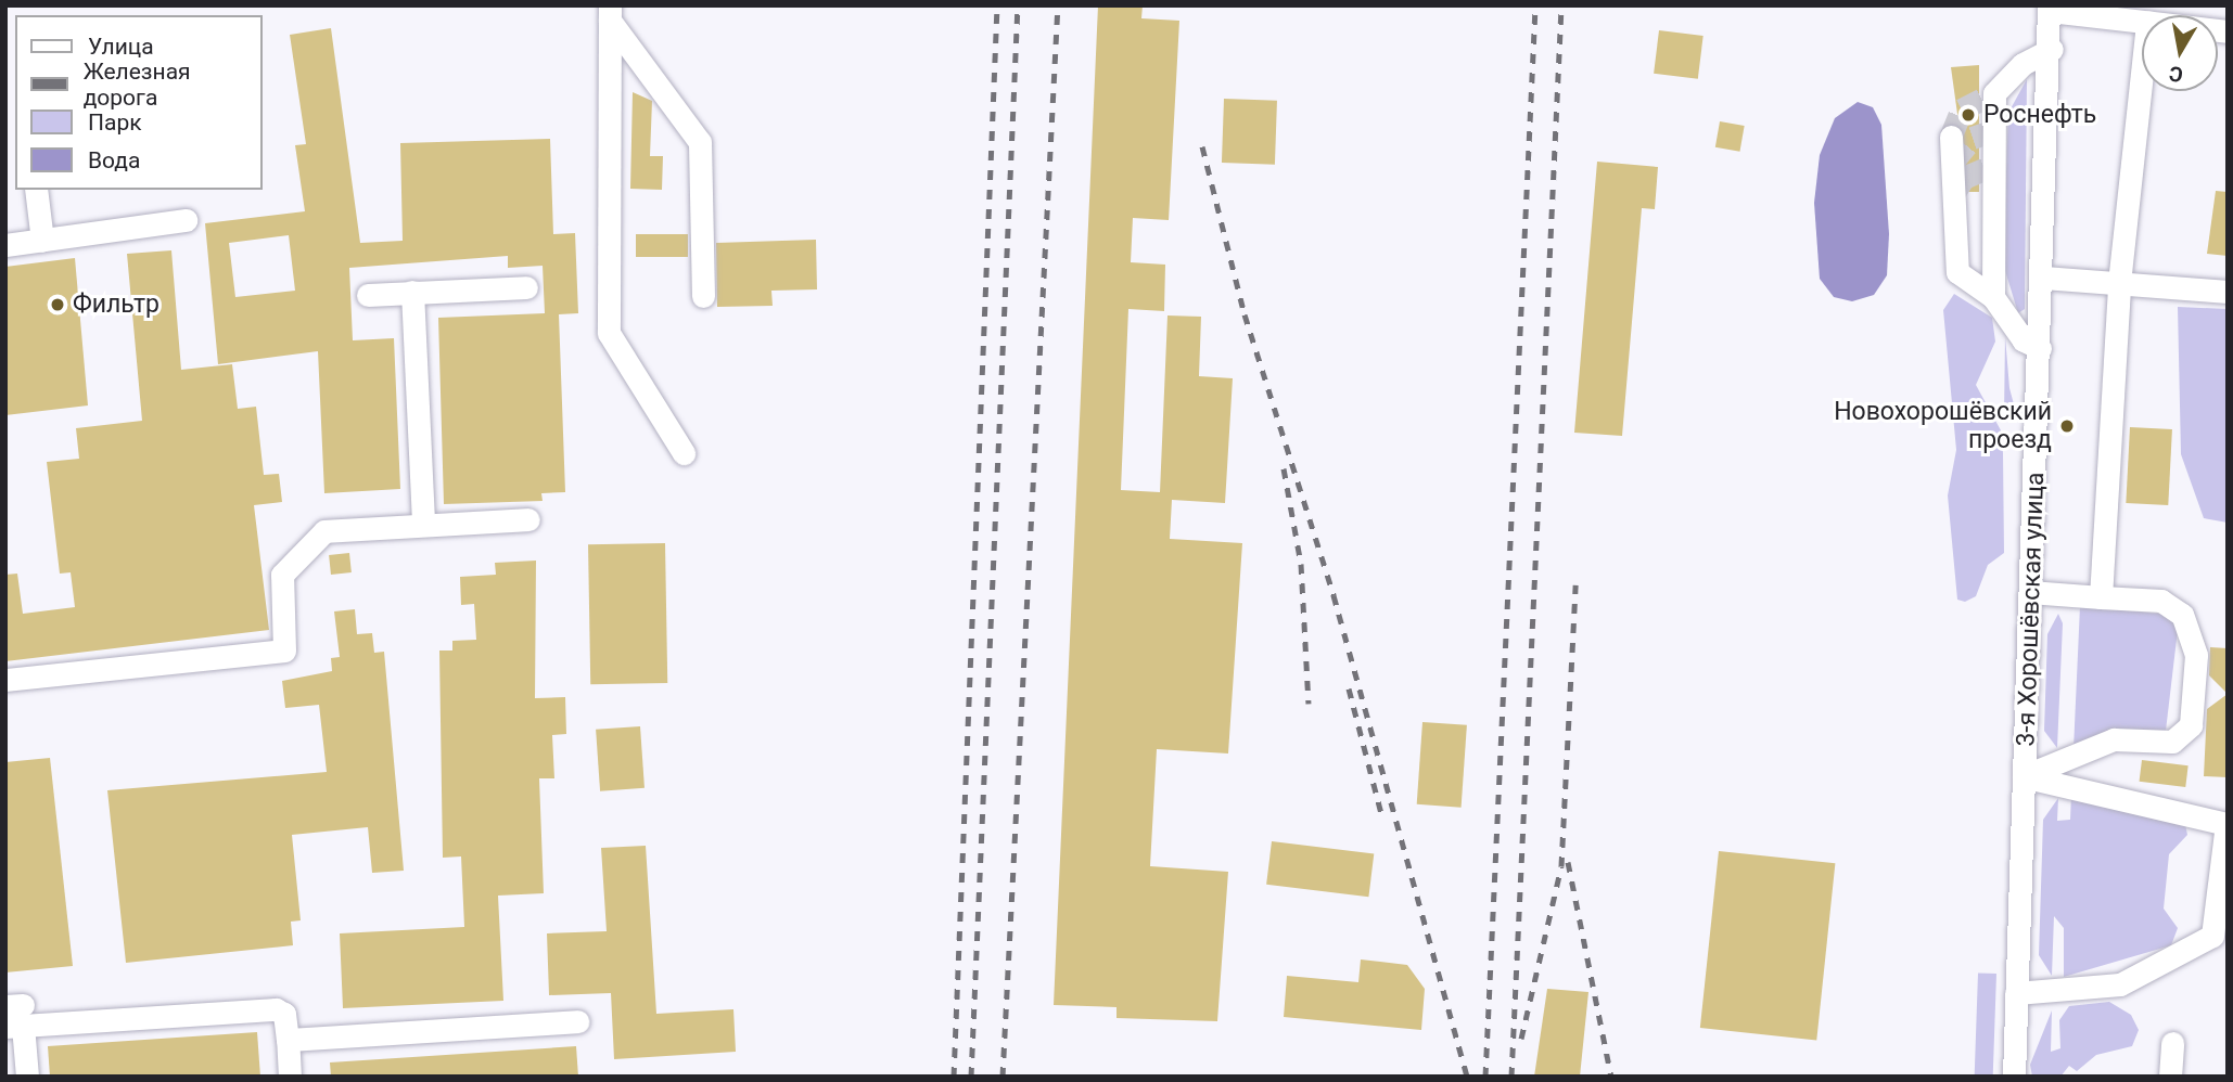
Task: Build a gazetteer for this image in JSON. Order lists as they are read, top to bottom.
{
  "streets": {
    "street": ["3-я Хорошёвская улица"]
  },
  "places": ["Роснефть", "Фильтр", "Новохорошёвский проезд"],
  "legend": [
    "Улица",
    "Железная дорога",
    "Парк",
    "Вода"
  ],
  "north": "bottom"
}
